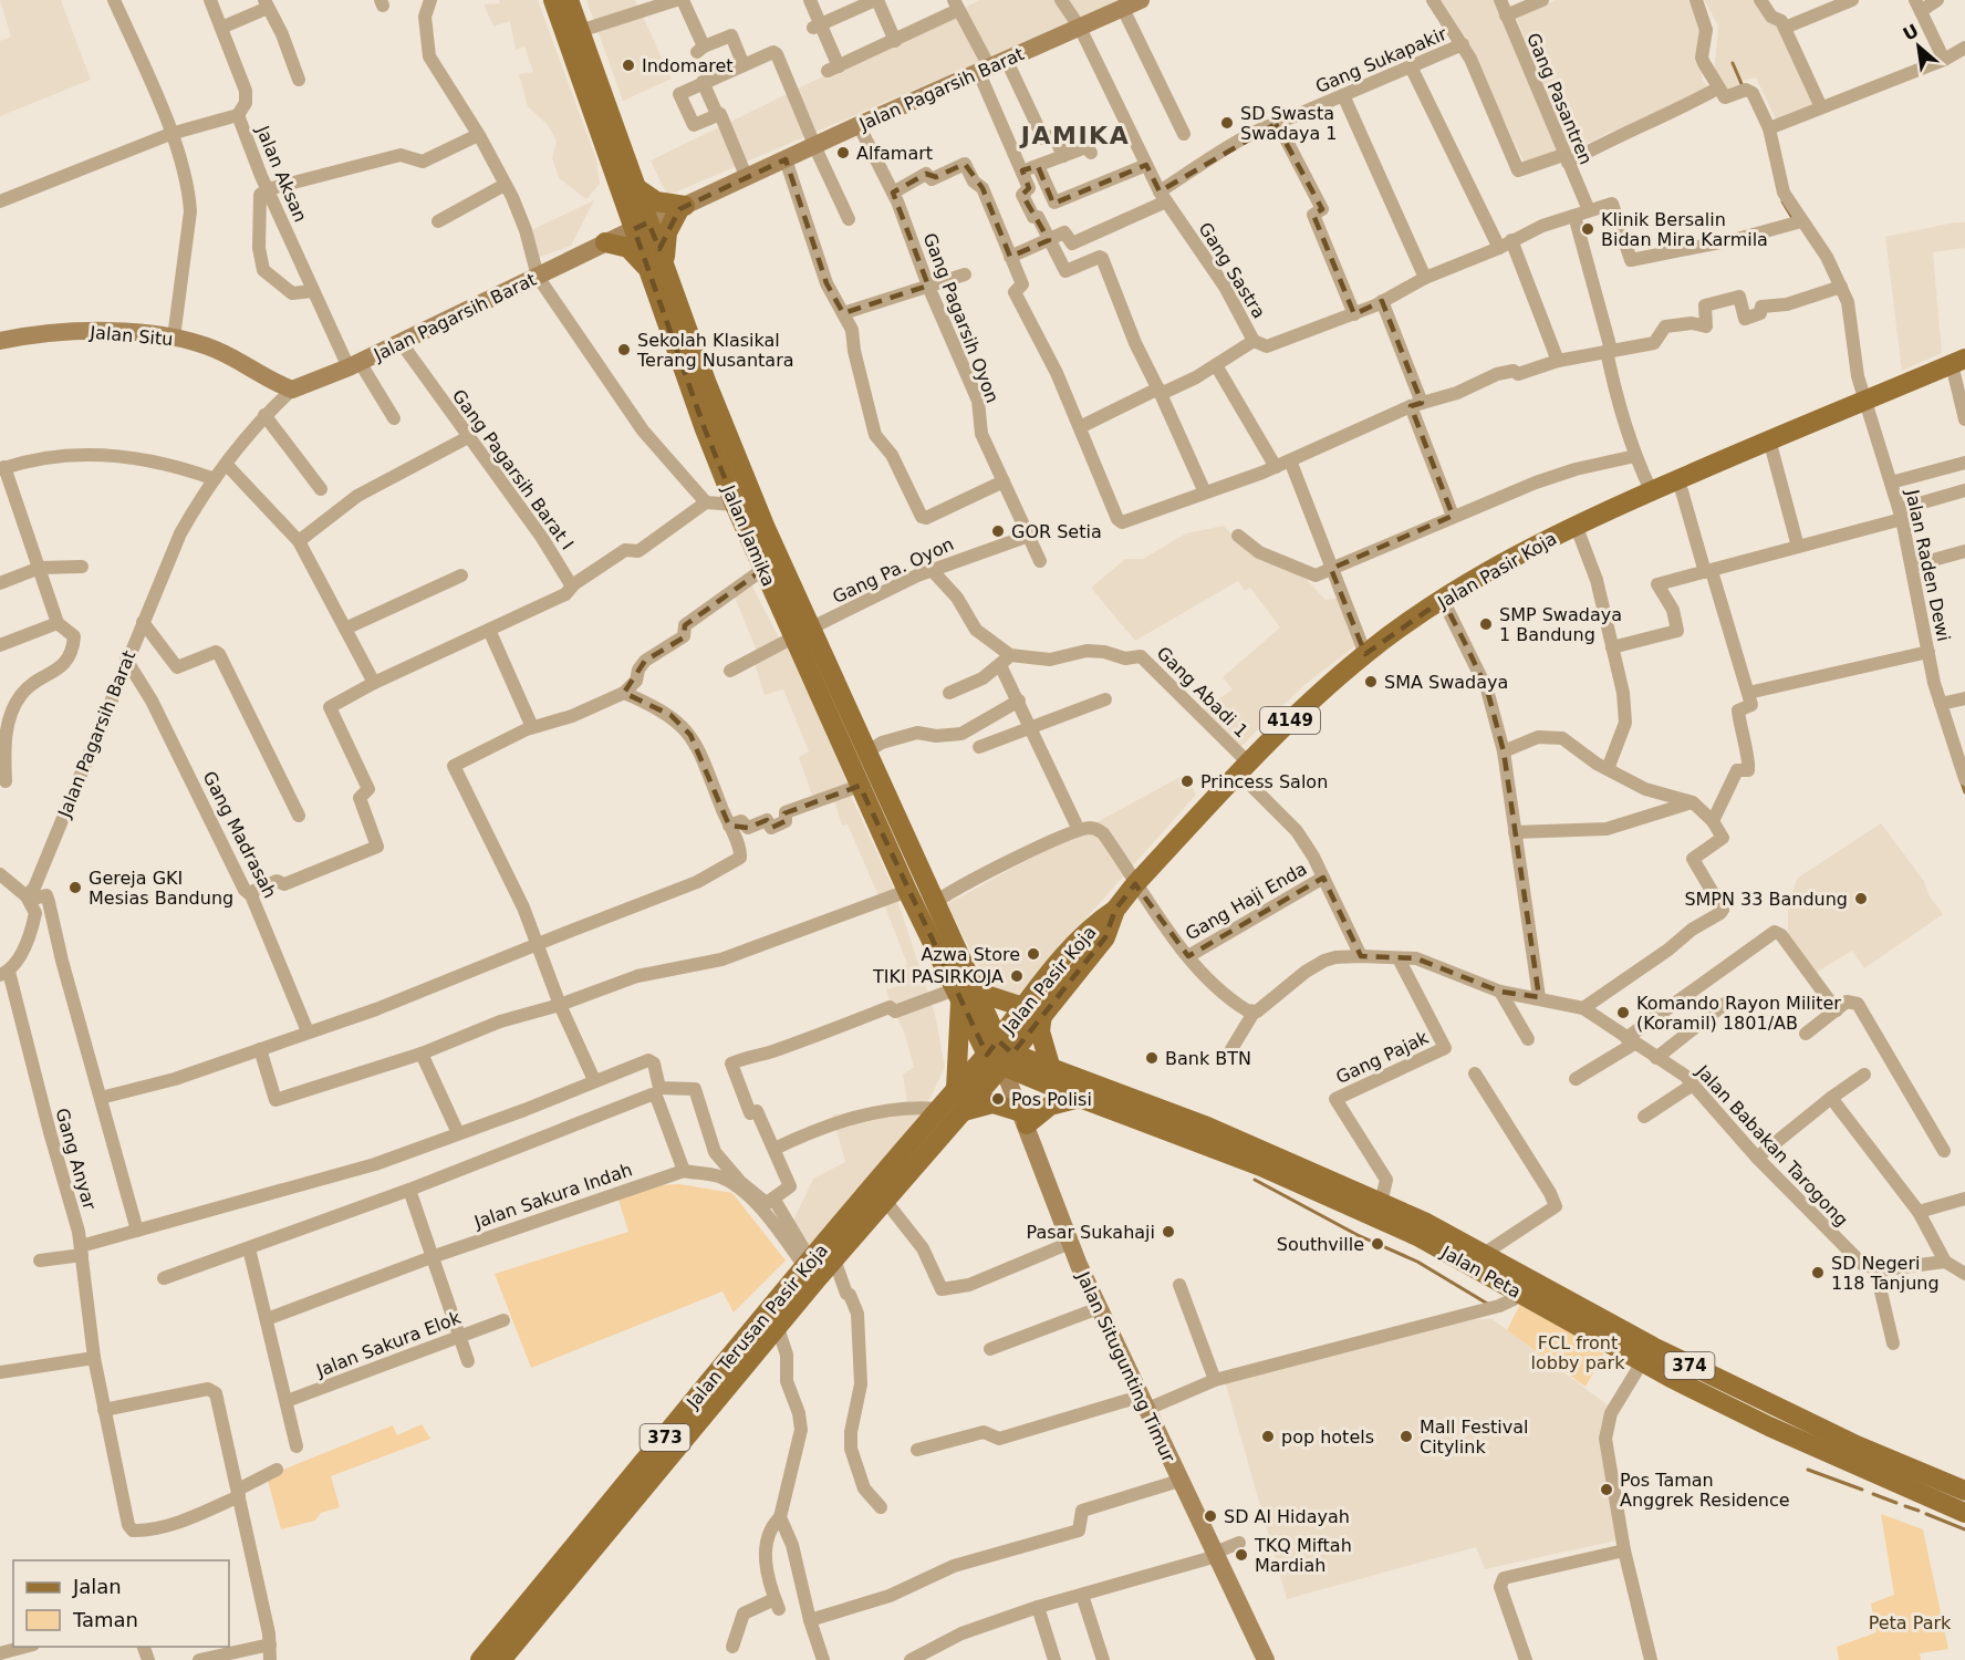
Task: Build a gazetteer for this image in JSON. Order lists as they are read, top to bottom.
{
  "streets": {
    "main road": [
      "Jalan Jamika",
      "Jalan Pasir Koja",
      "4149",
      "Jalan Peta",
      "Jalan Terusan Pasir Koja",
      "374",
      "373"
    ],
    "street": [
      "Gang Sukapakir",
      "Jalan Pagarsih Barat",
      "Gang Pasantren",
      "Jalan Aksan",
      "Gang Sastra",
      "Gang Pagarsih Oyon",
      "Jalan Situ",
      "Gang Pagarsih Barat I",
      "Jalan Raden Dewi",
      "Gang Pa. Oyon",
      "Gang Abadi 1",
      "Gang Madrasah",
      "Gang Haji Enda",
      "Gang Pajak",
      "Jalan Babakan Tarogong",
      "Gang Anyar",
      "Jalan Sakura Indah",
      "Jalan Sakura Elok",
      "Jalan Situgunting Timur"
    ]
  },
  "crossings": [
    ["Gang Sukapakir", "Gang Sastra"],
    ["Jalan Pagarsih Barat", "Jalan Aksan"],
    ["Jalan Pagarsih Barat", "Gang Sastra"],
    ["Jalan Pagarsih Barat", "Gang Pagarsih Oyon"],
    ["Jalan Pagarsih Barat", "Jalan Situ"],
    ["Jalan Pagarsih Barat", "Gang Pagarsih Barat I"],
    ["Jalan Pagarsih Barat", "Jalan Jamika"],
    ["Jalan Pagarsih Barat", "Gang Madrasah"],
    ["Gang Pagarsih Oyon", "Gang Pa. Oyon"],
    ["Jalan Jamika", "Gang Pa. Oyon"],
    ["Jalan Jamika", "Jalan Pasir Koja"],
    ["Jalan Jamika", "Jalan Peta"],
    ["Jalan Jamika", "Jalan Terusan Pasir Koja"],
    ["Jalan Jamika", "Jalan Situgunting Timur"],
    ["Jalan Raden Dewi", "Jalan Pasir Koja"],
    ["Jalan Pasir Koja", "Gang Abadi 1"],
    ["Jalan Pasir Koja", "Jalan Peta"],
    ["Jalan Pasir Koja", "Jalan Terusan Pasir Koja"],
    ["Jalan Pasir Koja", "Jalan Situgunting Timur"],
    ["Gang Abadi 1", "Gang Haji Enda"],
    ["Gang Abadi 1", "Jalan Babakan Tarogong"],
    ["Gang Pajak", "Jalan Babakan Tarogong"],
    ["Gang Pajak", "Jalan Peta"],
    ["Jalan Sakura Indah", "Jalan Terusan Pasir Koja"],
    ["Jalan Peta", "Jalan Terusan Pasir Koja"],
    ["Jalan Peta", "Jalan Situgunting Timur"],
    ["Jalan Terusan Pasir Koja", "Jalan Situgunting Timur"]
  ],
  "districts": ["JAMIKA"],
  "parks": ["FCL front lobby park", "Peta Park"],
  "places": [
    "Indomaret",
    "SD Swasta Swadaya 1",
    "Alfamart",
    "Klinik Bersalin Bidan Mira Karmila",
    "Sekolah Klasikal Terang Nusantara",
    "GOR Setia",
    "SMP Swadaya 1 Bandung",
    "SMA Swadaya",
    "Princess Salon",
    "Gereja GKI Mesias Bandung",
    "SMPN 33 Bandung",
    "Azwa Store",
    "TIKI PASIRKOJA",
    "Komando Rayon Militer (Koramil) 1801/AB",
    "Bank BTN",
    "Pos Polisi",
    "Pasar Sukahaji",
    "Southville",
    "SD Negeri 118 Tanjung",
    "pop hotels",
    "Mall Festival Citylink",
    "Pos Taman Anggrek Residence",
    "SD Al Hidayah",
    "TKQ Miftah Mardiah"
  ],
  "legend": ["Jalan", "Taman"],
  "north": "top left"
}
